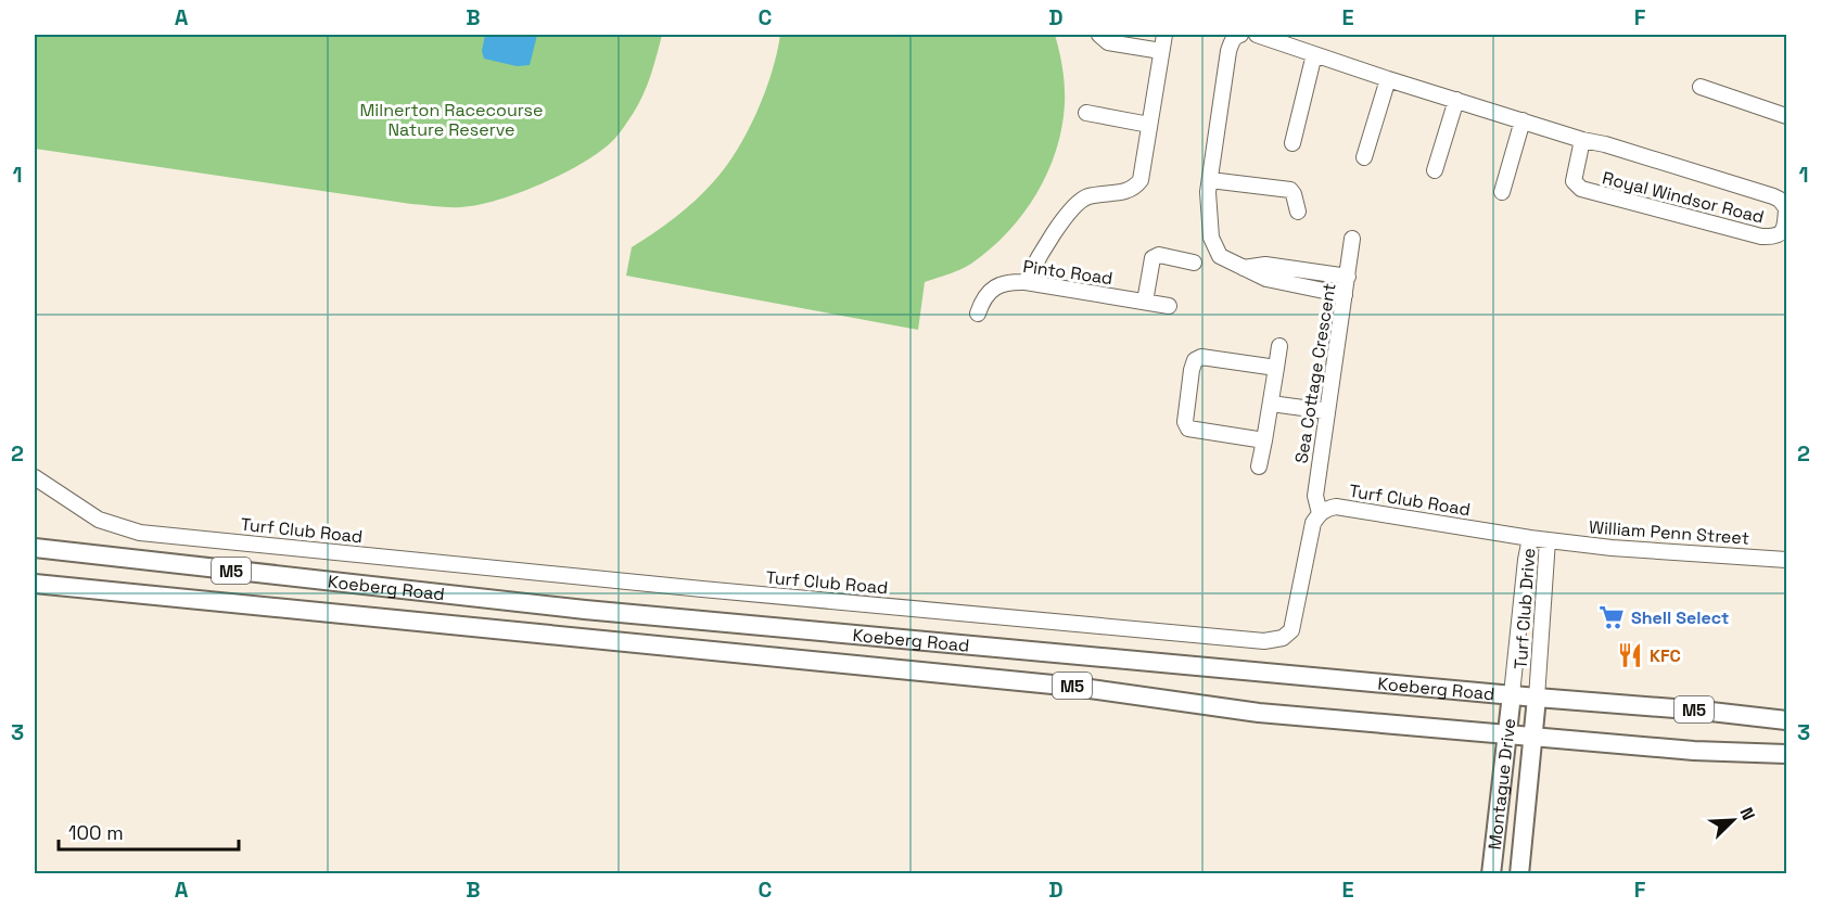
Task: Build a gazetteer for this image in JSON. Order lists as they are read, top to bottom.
{
  "streets": {
    "main road": ["M5", "Koeberg Road", "Montague Drive"],
    "street": [
      "Royal Windsor Road",
      "Pinto Road",
      "Sea Cottage Crescent",
      "Turf Club Road",
      "William Penn Street",
      "Turf Club Drive"
    ]
  },
  "crossings": [
    ["Sea Cottage Crescent", "Turf Club Road"],
    ["Turf Club Road", "Turf Club Drive"],
    ["William Penn Street", "Turf Club Drive"],
    ["Koeberg Road", "Turf Club Drive"],
    ["Koeberg Road", "Montague Drive"],
    ["Turf Club Drive", "Montague Drive"]
  ],
  "parks": ["Milnerton Racecourse Nature Reserve"],
  "places": {
    "supermarket": ["Shell Select"],
    "restaurant": ["KFC"]
  },
  "scale_bar": "100 m",
  "north": "top right",
  "grid": {
    "columns": [
      "A",
      "B",
      "C",
      "D",
      "E",
      "F"
    ],
    "rows": ["1", "2", "3"]
  }
}
